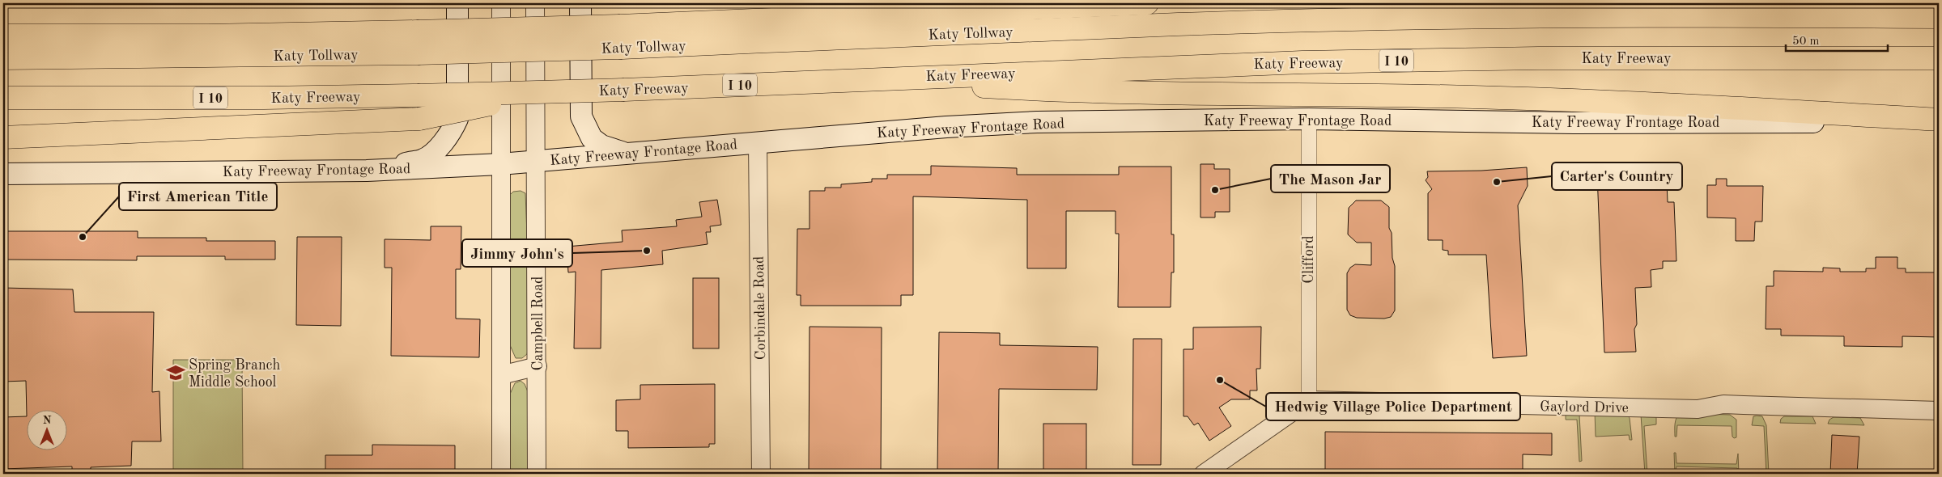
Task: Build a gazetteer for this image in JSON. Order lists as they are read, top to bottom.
{
  "streets": {
    "highway": ["Katy Tollway", "Katy Freeway", "I 10"],
    "main road": ["Katy Freeway Frontage Road"],
    "street": [
      "Clifford",
      "Corbindale Road",
      "Campbell Road",
      "Gaylord Drive"
    ]
  },
  "crossings": [
    ["Katy Freeway Frontage Road", "Clifford"],
    ["Katy Freeway Frontage Road", "Corbindale Road"],
    ["Katy Freeway Frontage Road", "Campbell Road"],
    ["Clifford", "Gaylord Drive"]
  ],
  "places": {
    "other": [
      "Carter's Country",
      "The Mason Jar",
      "First American Title",
      "Jimmy John's",
      "Hedwig Village Police Department"
    ],
    "school or university": ["Spring Branch Middle School"]
  },
  "scale_bar": "50 m",
  "north": "top"
}
